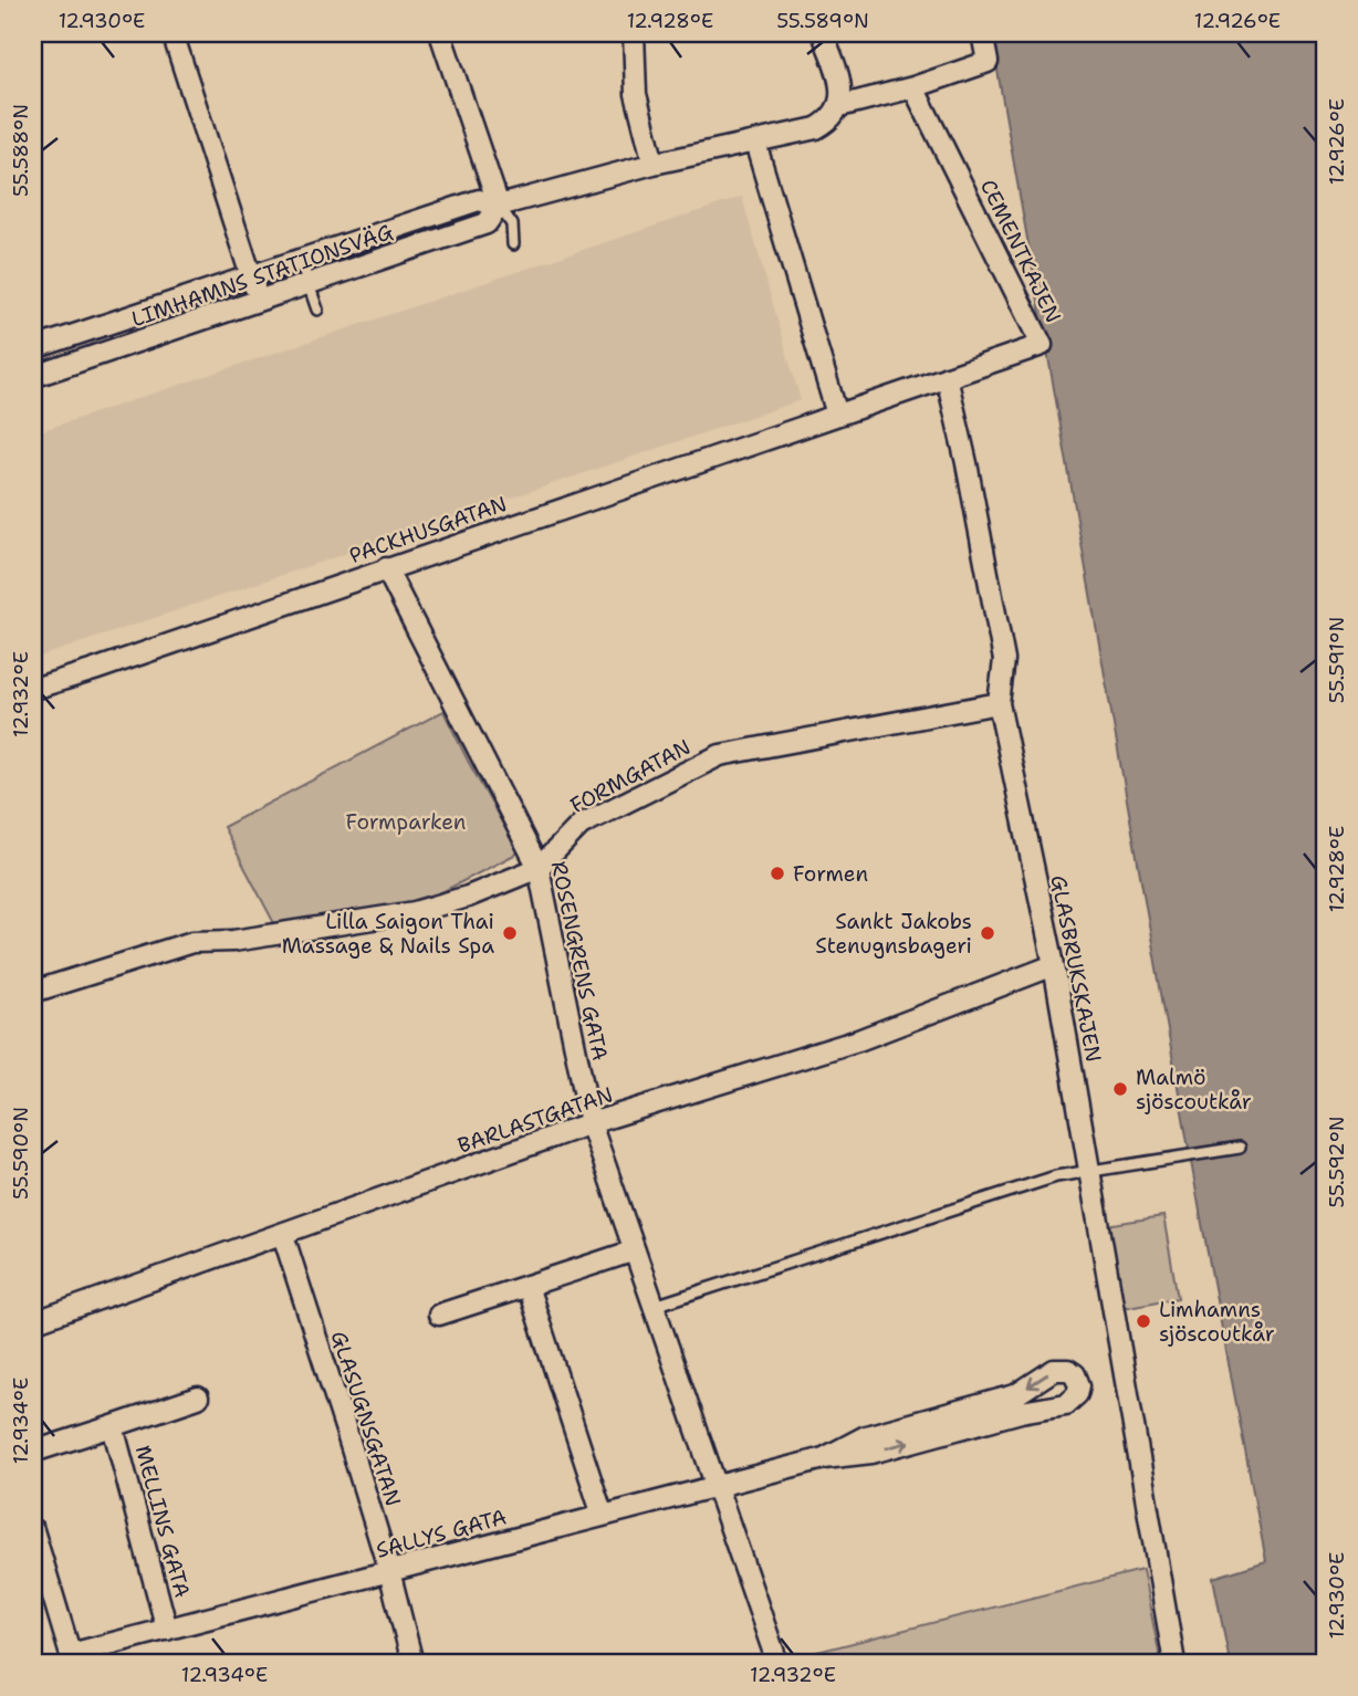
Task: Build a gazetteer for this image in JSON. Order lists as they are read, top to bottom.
{
  "streets": {
    "street": [
      "CEMENTKAJEN",
      "LIMHAMNS STATIONSVÄG",
      "PACKHUSGATAN",
      "FORMGATAN",
      "ROSENGRENS GATA",
      "GLASBRUKSKAJEN",
      "BARLASTGATAN",
      "GLASUGNSGATAN",
      "MELLINS GATA",
      "SALLYS GATA"
    ]
  },
  "crossings": [
    ["CEMENTKAJEN", "PACKHUSGATAN"],
    ["CEMENTKAJEN", "GLASBRUKSKAJEN"],
    ["PACKHUSGATAN", "ROSENGRENS GATA"],
    ["PACKHUSGATAN", "GLASBRUKSKAJEN"],
    ["FORMGATAN", "ROSENGRENS GATA"],
    ["FORMGATAN", "GLASBRUKSKAJEN"],
    ["ROSENGRENS GATA", "BARLASTGATAN"],
    ["ROSENGRENS GATA", "SALLYS GATA"],
    ["GLASBRUKSKAJEN", "BARLASTGATAN"],
    ["BARLASTGATAN", "GLASUGNSGATAN"],
    ["GLASUGNSGATAN", "SALLYS GATA"],
    ["MELLINS GATA", "SALLYS GATA"]
  ],
  "parks": ["Formparken"],
  "places": [
    "Formen",
    "Lilla Saigon Thai Massage & Nails Spa",
    "Sankt Jakobs Stenugnsbageri",
    "Malmö sjöscoutkår",
    "Limhamns sjöscoutkår"
  ],
  "coordinates": [
    "12.930°E",
    "12.928°E",
    "55.589°N",
    "12.926°E",
    "55.588°N",
    "55.591°N",
    "12.932°E",
    "55.590°N",
    "55.592°N",
    "12.934°E"
  ]
}
